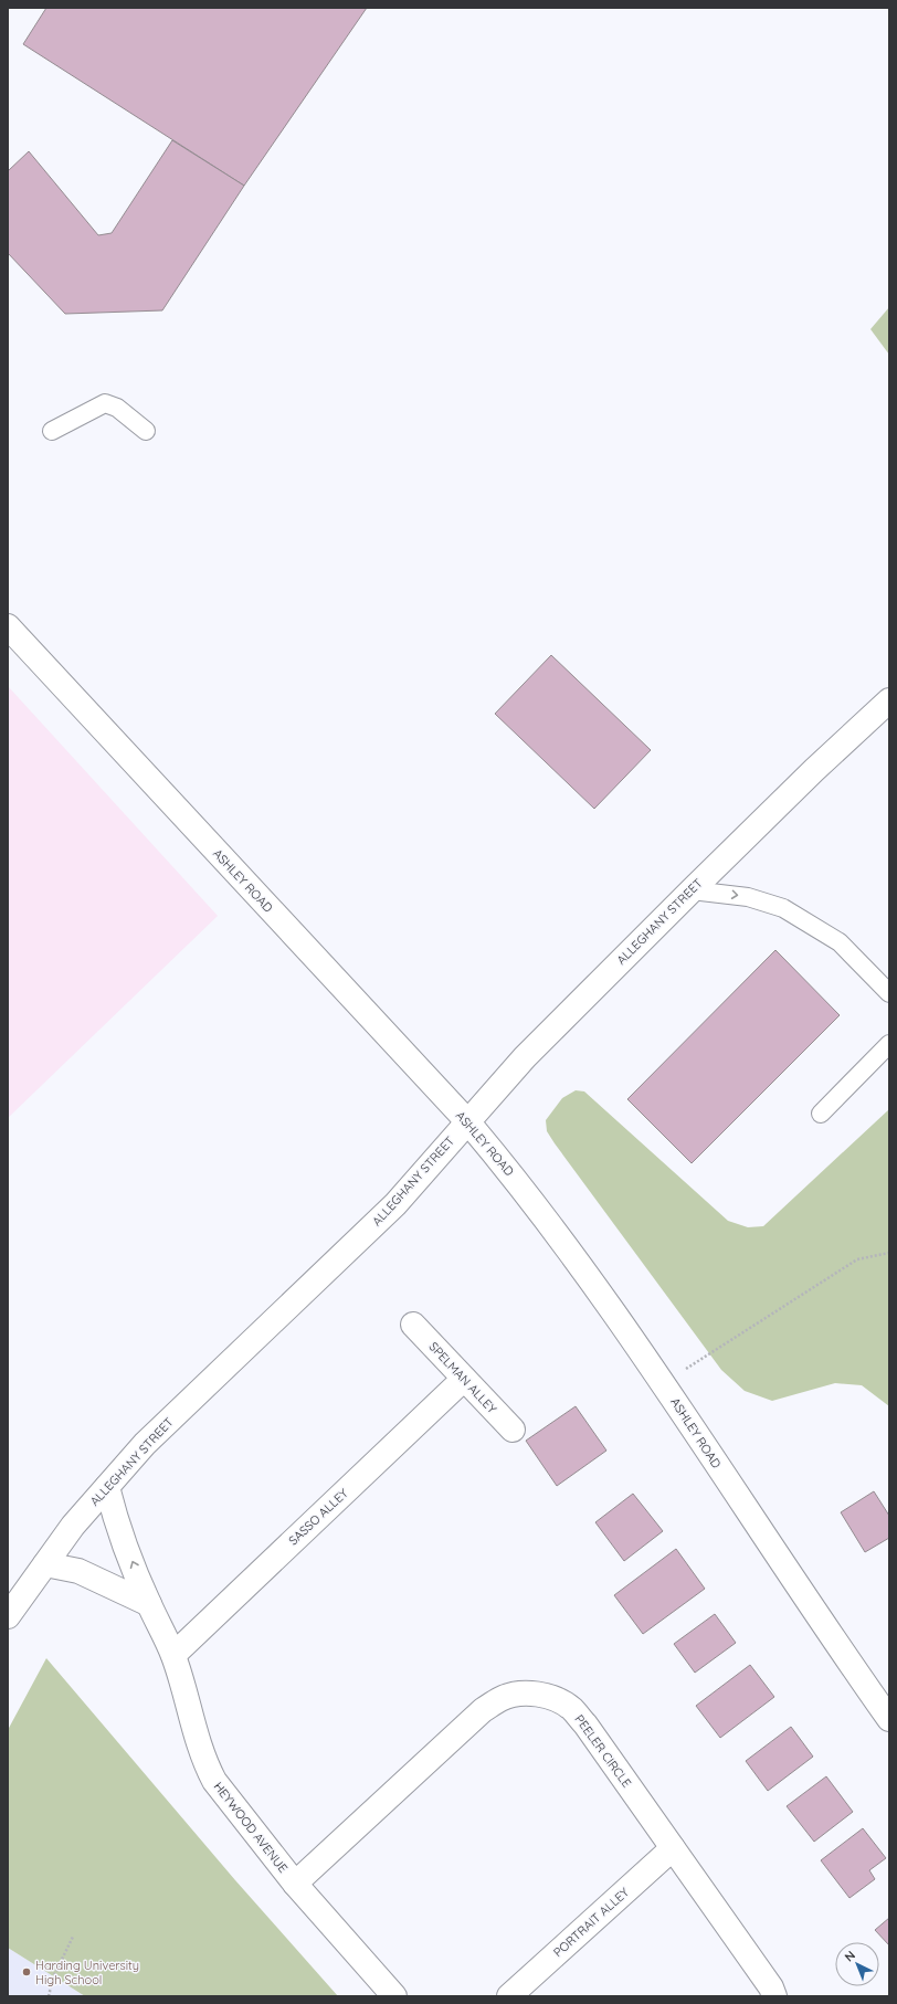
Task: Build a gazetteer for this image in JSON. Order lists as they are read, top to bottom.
{
  "streets": {
    "street": [
      "ASHLEY ROAD",
      "ALLEGHANY STREET",
      "SPELMAN ALLEY",
      "SASSO ALLEY",
      "PEELER CIRCLE",
      "HEYWOOD AVENUE",
      "PORTRAIT ALLEY"
    ]
  },
  "crossings": [
    ["ASHLEY ROAD", "ALLEGHANY STREET"],
    ["ALLEGHANY STREET", "HEYWOOD AVENUE"],
    ["SPELMAN ALLEY", "SASSO ALLEY"],
    ["SASSO ALLEY", "HEYWOOD AVENUE"],
    ["PEELER CIRCLE", "HEYWOOD AVENUE"],
    ["PEELER CIRCLE", "PORTRAIT ALLEY"]
  ],
  "places": ["Harding University High School"],
  "north": "top left"
}
